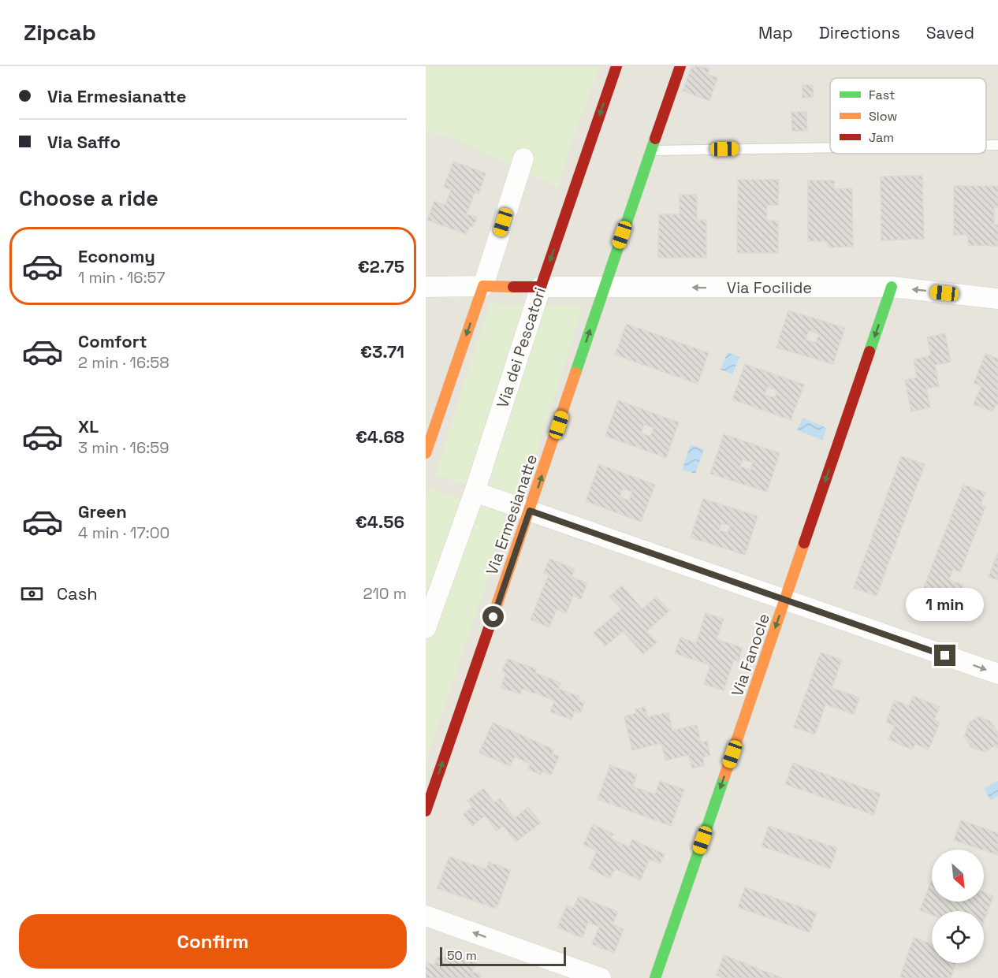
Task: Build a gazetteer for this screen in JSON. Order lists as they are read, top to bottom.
{
  "streets": {
    "street": [
      "Via Focilide",
      "Via dei Pescatori",
      "Via Ermesianatte",
      "Via Fanocle"
    ]
  },
  "crossings": [
    ["Via Focilide", "Via dei Pescatori"],
    ["Via Focilide", "Via Ermesianatte"],
    ["Via Focilide", "Via Fanocle"]
  ],
  "one_way": ["Via Focilide", "Via Ermesianatte", "Via Fanocle"],
  "legend": ["Fast", "Slow", "Jam"],
  "scale_bar": "50 m",
  "north": "bottom right",
  "page": {
    "header": "Zipcab",
    "nav": ["Map", "Directions", "Saved"],
    "banner": ["Via Ermesianatte", "Via Saffo"],
    "heading": "Choose a ride",
    "list": [
      {
        "name": "Economy",
        "note": "1 min · 16:57",
        "value": "€2.75"
      },
      {
        "name": "Comfort",
        "note": "2 min · 16:58",
        "value": "€3.71"
      },
      {
        "name": "XL",
        "note": "3 min · 16:59",
        "value": "€4.68"
      },
      {
        "name": "Green",
        "note": "4 min · 17:00",
        "value": "€4.56"
      }
    ],
    "pay": ["Cash", "210 m"],
    "bubble": "1 min",
    "buttons": "Confirm",
    "scale": "50 m"
  }
}
